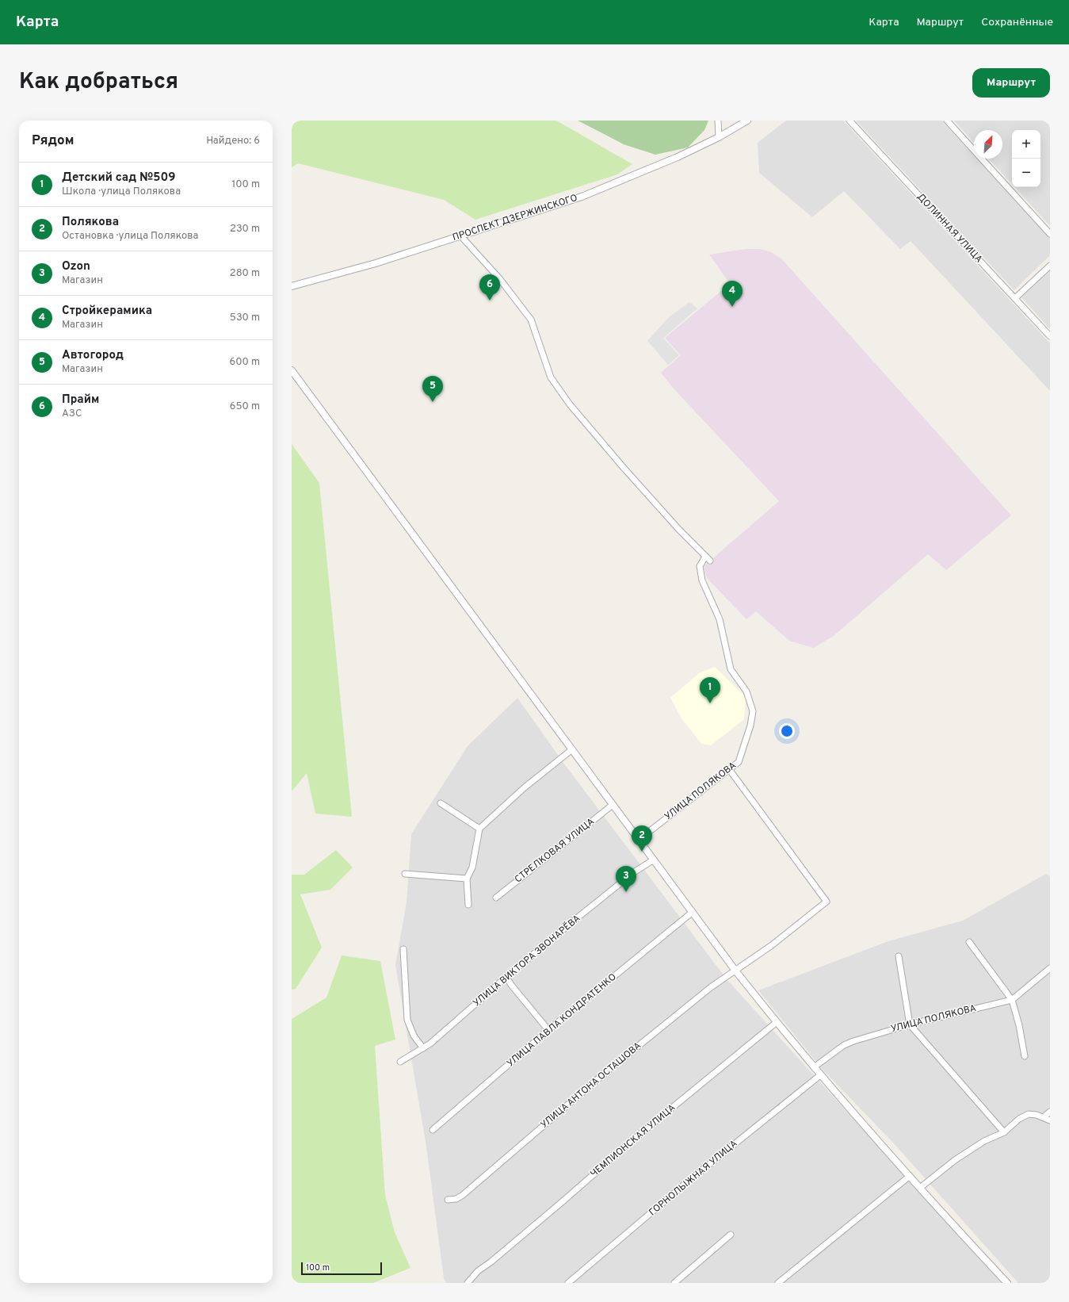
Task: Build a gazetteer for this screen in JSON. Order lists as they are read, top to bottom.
{
  "streets": {
    "street": [
      "ПРОСПЕКТ ДЗЕРЖИНСКОГО",
      "ДОЛИННАЯ УЛИЦА",
      "УЛИЦА ПОЛЯКОВА",
      "СТРЕЛКОВАЯ УЛИЦА",
      "УЛИЦА ВИКТОРА ЗВОНАРЁВА",
      "УЛИЦА ПАВЛА КОНДРАТЕНКО",
      "УЛИЦА АНТОНА ОСТАШОВА",
      "ЧЕМПИОНСКАЯ УЛИЦА",
      "ГОРНОЛЫЖНАЯ УЛИЦА"
    ]
  },
  "crossings": [
    ["УЛИЦА ПОЛЯКОВА", "УЛИЦА АНТОНА ОСТАШОВА"]
  ],
  "scale_bar": "100 m",
  "north": "top right",
  "page": {
    "header": "Карта",
    "nav": ["Карта", "Маршрут", "Сохранённые"],
    "title": "Как добраться",
    "buttons": "Маршрут",
    "heading": ["Рядом", "Найдено: 6"],
    "map_buttons": ["+", "−"],
    "list": [
      {
        "mark": "1",
        "name": "Детский сад №509",
        "note": "Школа · улица Полякова",
        "value": "100 m"
      },
      {
        "mark": "2",
        "name": "Полякова",
        "note": "Остановка · улица Полякова",
        "value": "230 m"
      },
      {
        "mark": "3",
        "name": "Ozon",
        "note": "Магазин",
        "value": "280 m"
      },
      {
        "mark": "4",
        "name": "Стройкерамика",
        "note": "Магазин",
        "value": "530 m"
      },
      {
        "mark": "5",
        "name": "Автогород",
        "note": "Магазин",
        "value": "600 m"
      },
      {
        "mark": "6",
        "name": "Прайм",
        "note": "АЗС",
        "value": "650 m"
      }
    ],
    "pins": [
      "6",
      "4",
      "5",
      "1",
      "2",
      "3"
    ],
    "scale": "100 m"
  }
}
